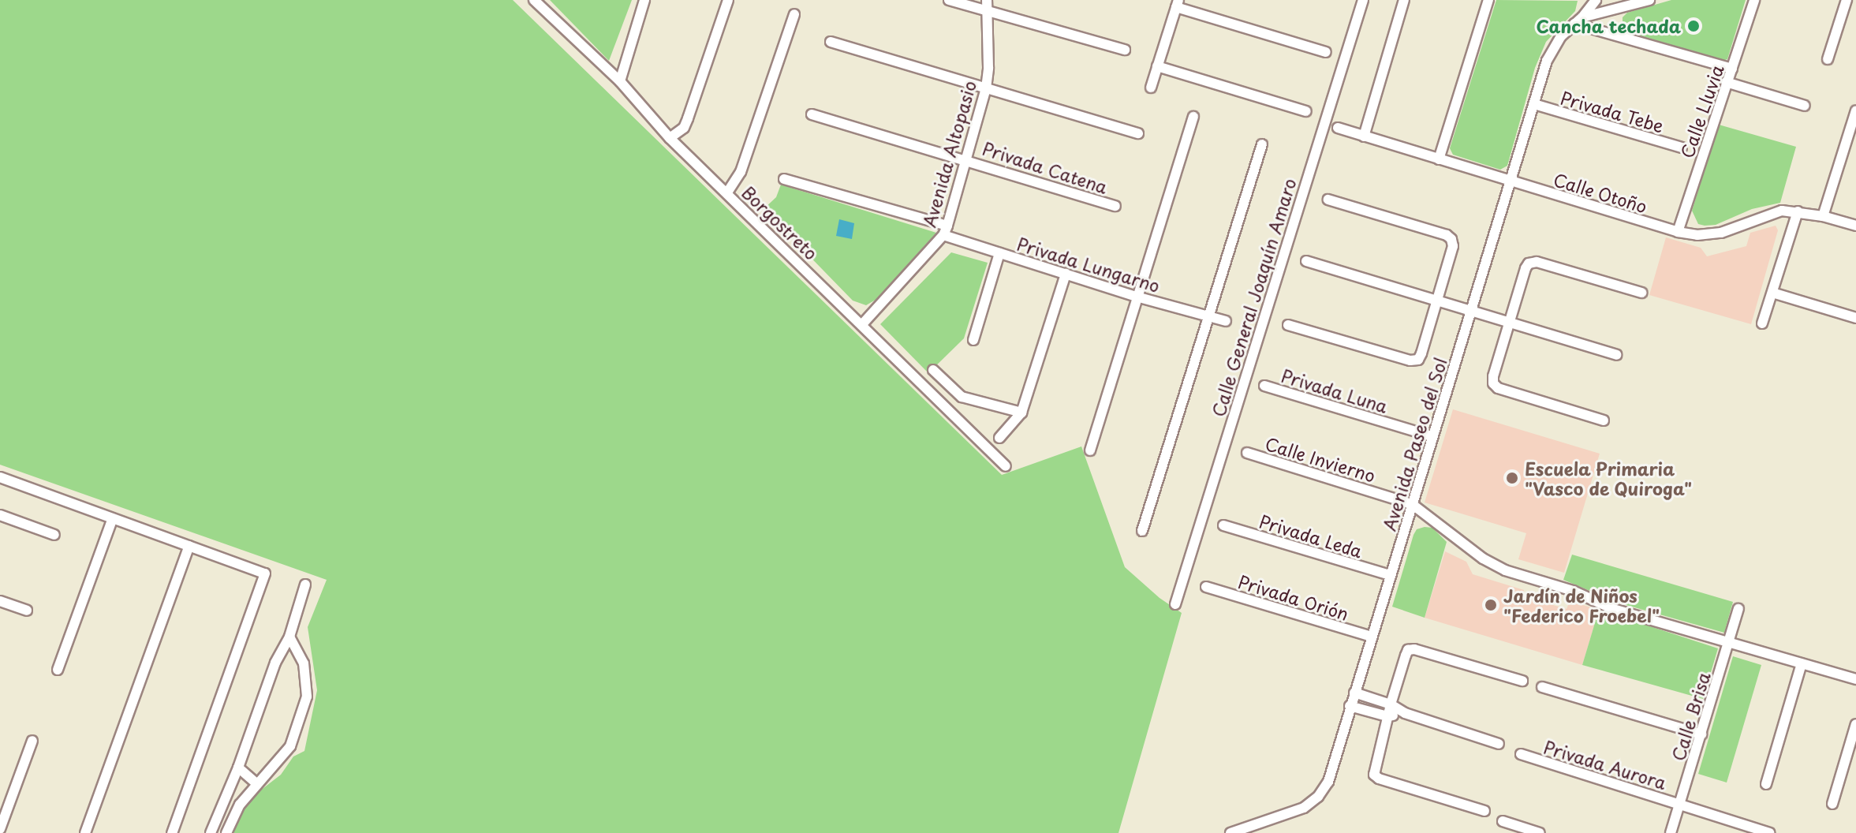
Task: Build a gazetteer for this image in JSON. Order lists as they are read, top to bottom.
{
  "streets": {
    "street": [
      "Privada Tebe",
      "Calle Lluvia",
      "Avenida Altopasio",
      "Privada Catena",
      "Calle Otoño",
      "Borgostreto",
      "Privada Lungarno",
      "Calle General Joaquín Amaro",
      "Privada Luna",
      "Avenida Paseo del Sol",
      "Calle Invierno",
      "Privada Leda",
      "Privada Orión",
      "Calle Brisa",
      "Privada Aurora"
    ]
  },
  "crossings": [
    ["Privada Tebe", "Avenida Paseo del Sol"],
    ["Calle Lluvia", "Calle Otoño"],
    ["Avenida Altopasio", "Privada Catena"],
    ["Avenida Altopasio", "Borgostreto"],
    ["Avenida Altopasio", "Privada Lungarno"],
    ["Calle Otoño", "Avenida Paseo del Sol"],
    ["Privada Luna", "Avenida Paseo del Sol"],
    ["Avenida Paseo del Sol", "Calle Invierno"],
    ["Avenida Paseo del Sol", "Privada Leda"],
    ["Avenida Paseo del Sol", "Privada Orión"],
    ["Calle Invierno", "Calle Brisa"],
    ["Calle Brisa", "Privada Aurora"]
  ],
  "places": ["Cancha techada", "Escuela Primaria \"Vasco de Quiroga\"", "Jardín de Niños \"Federico Froebel\""]
}
